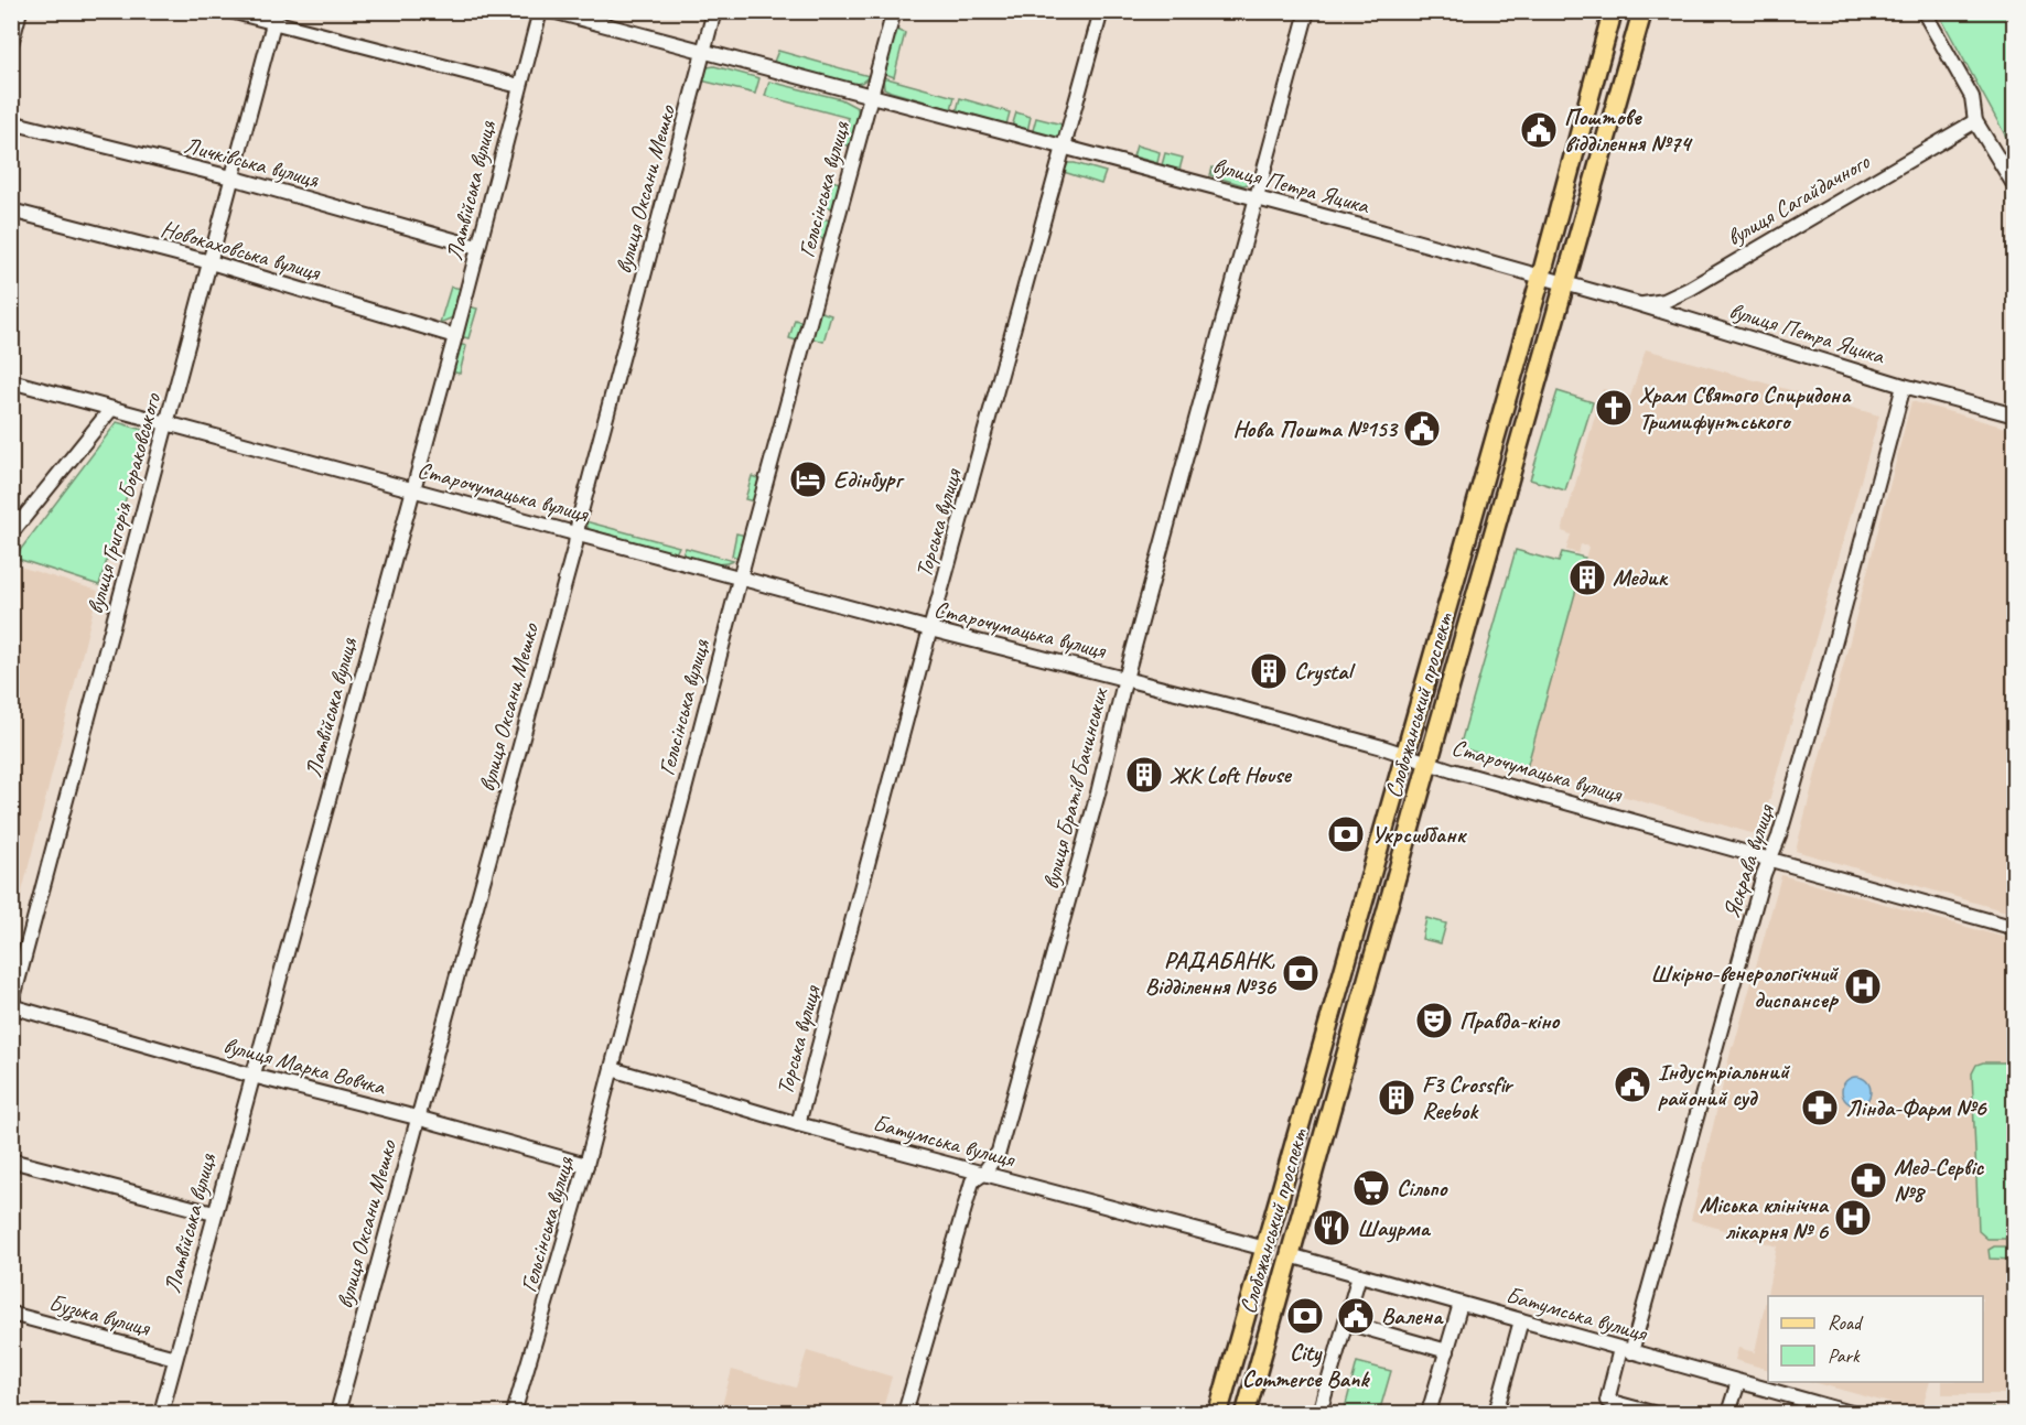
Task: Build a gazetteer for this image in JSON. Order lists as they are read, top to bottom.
{
  "streets": {
    "main road": ["Слобожанський проспект"],
    "street": [
      "Личківська вулиця",
      "вулиця Петра Яцика",
      "вулиця Оксани Мешко",
      "Гельсінська вулиця",
      "Латвійська вулиця",
      "вулиця Сагайдачного",
      "Новокаховська вулиця",
      "Старочумацька вулиця",
      "вулиця Григорія Бораковського",
      "Торська вулиця",
      "вулиця Братів Бачинських",
      "Яскрава вулиця",
      "вулиця Марка Вовчка",
      "Батумська вулиця",
      "Бузька вулиця"
    ]
  },
  "crossings": [
    ["Личківська вулиця", "Латвійська вулиця"],
    ["Личківська вулиця", "вулиця Григорія Бораковського"],
    ["вулиця Петра Яцика", "вулиця Оксани Мешко"],
    ["вулиця Петра Яцика", "Гельсінська вулиця"],
    ["вулиця Петра Яцика", "вулиця Сагайдачного"],
    ["вулиця Петра Яцика", "Торська вулиця"],
    ["вулиця Петра Яцика", "Слобожанський проспект"],
    ["вулиця Петра Яцика", "вулиця Братів Бачинських"],
    ["вулиця Петра Яцика", "Яскрава вулиця"],
    ["вулиця Оксани Мешко", "Старочумацька вулиця"],
    ["вулиця Оксани Мешко", "вулиця Марка Вовчка"],
    ["Гельсінська вулиця", "Старочумацька вулиця"],
    ["Гельсінська вулиця", "вулиця Марка Вовчка"],
    ["Гельсінська вулиця", "Батумська вулиця"],
    ["Латвійська вулиця", "Новокаховська вулиця"],
    ["Латвійська вулиця", "Старочумацька вулиця"],
    ["Латвійська вулиця", "вулиця Марка Вовчка"],
    ["Латвійська вулиця", "Бузька вулиця"],
    ["Новокаховська вулиця", "вулиця Григорія Бораковського"],
    ["Старочумацька вулиця", "вулиця Григорія Бораковського"],
    ["Старочумацька вулиця", "Торська вулиця"],
    ["Старочумацька вулиця", "Слобожанський проспект"],
    ["Старочумацька вулиця", "вулиця Братів Бачинських"],
    ["Старочумацька вулиця", "Яскрава вулиця"],
    ["вулиця Григорія Бораковського", "вулиця Марка Вовчка"],
    ["Торська вулиця", "Батумська вулиця"],
    ["Слобожанський проспект", "Батумська вулиця"],
    ["вулиця Братів Бачинських", "Батумська вулиця"],
    ["Яскрава вулиця", "Батумська вулиця"]
  ],
  "places": {
    "public building": [
      "Поштове відділення №74",
      "Нова Пошта №153",
      "Індустріальний районий суд",
      "Валена"
    ],
    "church": ["Храм Святого Спиридона Тримифунтського"],
    "hotel": ["Едінбург"],
    "building": [
      "Медик",
      "Crystal",
      "ЖК Loft House",
      "F3 Crossfir Reebok"
    ],
    "bank": ["Укрсиббанк", "РАДАБАНК, Відділення №36", "City Commerce Bank"],
    "hospital": ["Шкірно-венерологічний диспансер", "Міська клінічна лікарня № 6"],
    "theatre": ["Правда-кіно"],
    "pharmacy": ["Лінда-Фарм №6", "Мед-Сервіс №8"],
    "supermarket": ["Сільпо"],
    "restaurant": ["Шаурма"]
  },
  "legend": ["Road", "Park"]
}
